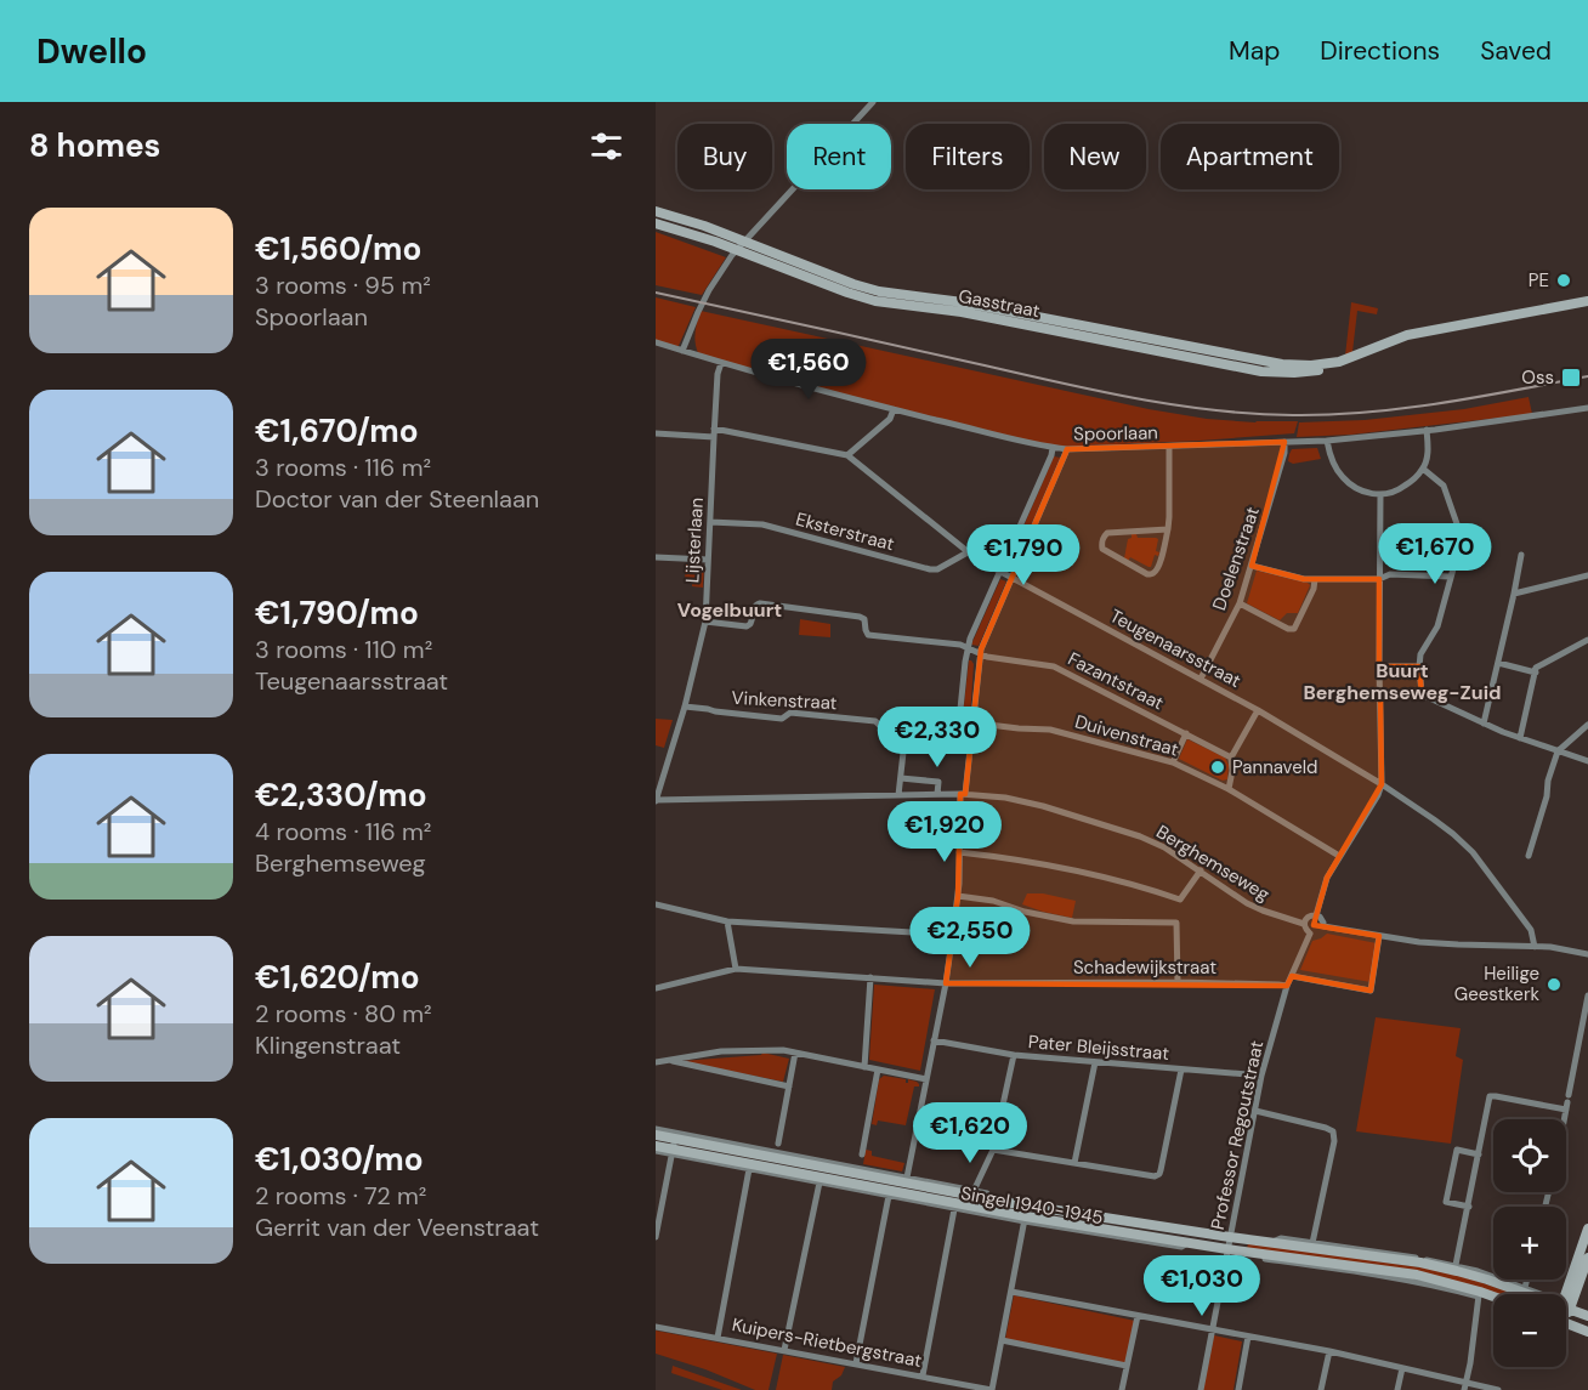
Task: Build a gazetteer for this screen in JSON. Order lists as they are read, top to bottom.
{
  "streets": {
    "main road": ["Gasstraat", "Singel 1940-1945"],
    "street": [
      "Spoorlaan",
      "Eksterstraat",
      "Lijsterlaan",
      "Doelenstraat",
      "Teugenaarsstraat",
      "Fazantstraat",
      "Vinkenstraat",
      "Duivenstraat",
      "Berghemseweg",
      "Schadewijkstraat",
      "Pater Bleijsstraat",
      "Professor Regoutstraat",
      "Kuipers-Rietbergstraat"
    ]
  },
  "crossings": [
    ["Spoorlaan", "Lijsterlaan"],
    ["Spoorlaan", "Doelenstraat"],
    ["Eksterstraat", "Lijsterlaan"],
    ["Eksterstraat", "Teugenaarsstraat"],
    ["Lijsterlaan", "Teugenaarsstraat"],
    ["Lijsterlaan", "Fazantstraat"],
    ["Lijsterlaan", "Vinkenstraat"],
    ["Lijsterlaan", "Berghemseweg"],
    ["Doelenstraat", "Teugenaarsstraat"],
    ["Vinkenstraat", "Duivenstraat"],
    ["Berghemseweg", "Professor Regoutstraat"],
    ["Schadewijkstraat", "Professor Regoutstraat"],
    ["Pater Bleijsstraat", "Professor Regoutstraat"],
    ["Professor Regoutstraat", "Singel 1940-1945"]
  ],
  "districts": ["Vogelbuurt", "Buurt Berghemseweg-Zuid"],
  "places": {
    "other": ["PE", "Pannaveld", "Heilige Geestkerk"],
    "transit": ["Oss"]
  },
  "page": {
    "header": "Dwello",
    "nav": ["Map", "Directions", "Saved"],
    "heading": "8 homes",
    "chip": [
      "Buy",
      "Rent",
      "Filters",
      "New",
      "Apartment"
    ],
    "list": [
      {
        "name": "€1,560/mo",
        "note": "3 rooms · 95 m² · Spoorlaan"
      },
      {
        "name": "€1,670/mo",
        "note": "3 rooms · 116 m² · Doctor van der Steenlaan"
      },
      {
        "name": "€1,790/mo",
        "note": "3 rooms · 110 m² · Teugenaarsstraat"
      },
      {
        "name": "€2,330/mo",
        "note": "4 rooms · 116 m² · Berghemseweg"
      },
      {
        "name": "€1,620/mo",
        "note": "2 rooms · 80 m² · Klingenstraat"
      },
      {
        "name": "€1,030/mo",
        "note": "2 rooms · 72 m² · Gerrit van der Veenstraat"
      }
    ],
    "price": [
      "€1,560",
      "€1,670",
      "€1,790",
      "€2,330",
      "€1,920",
      "€2,550",
      "€1,620",
      "€1,030"
    ],
    "map_buttons": ["+", "−"]
  }
}
